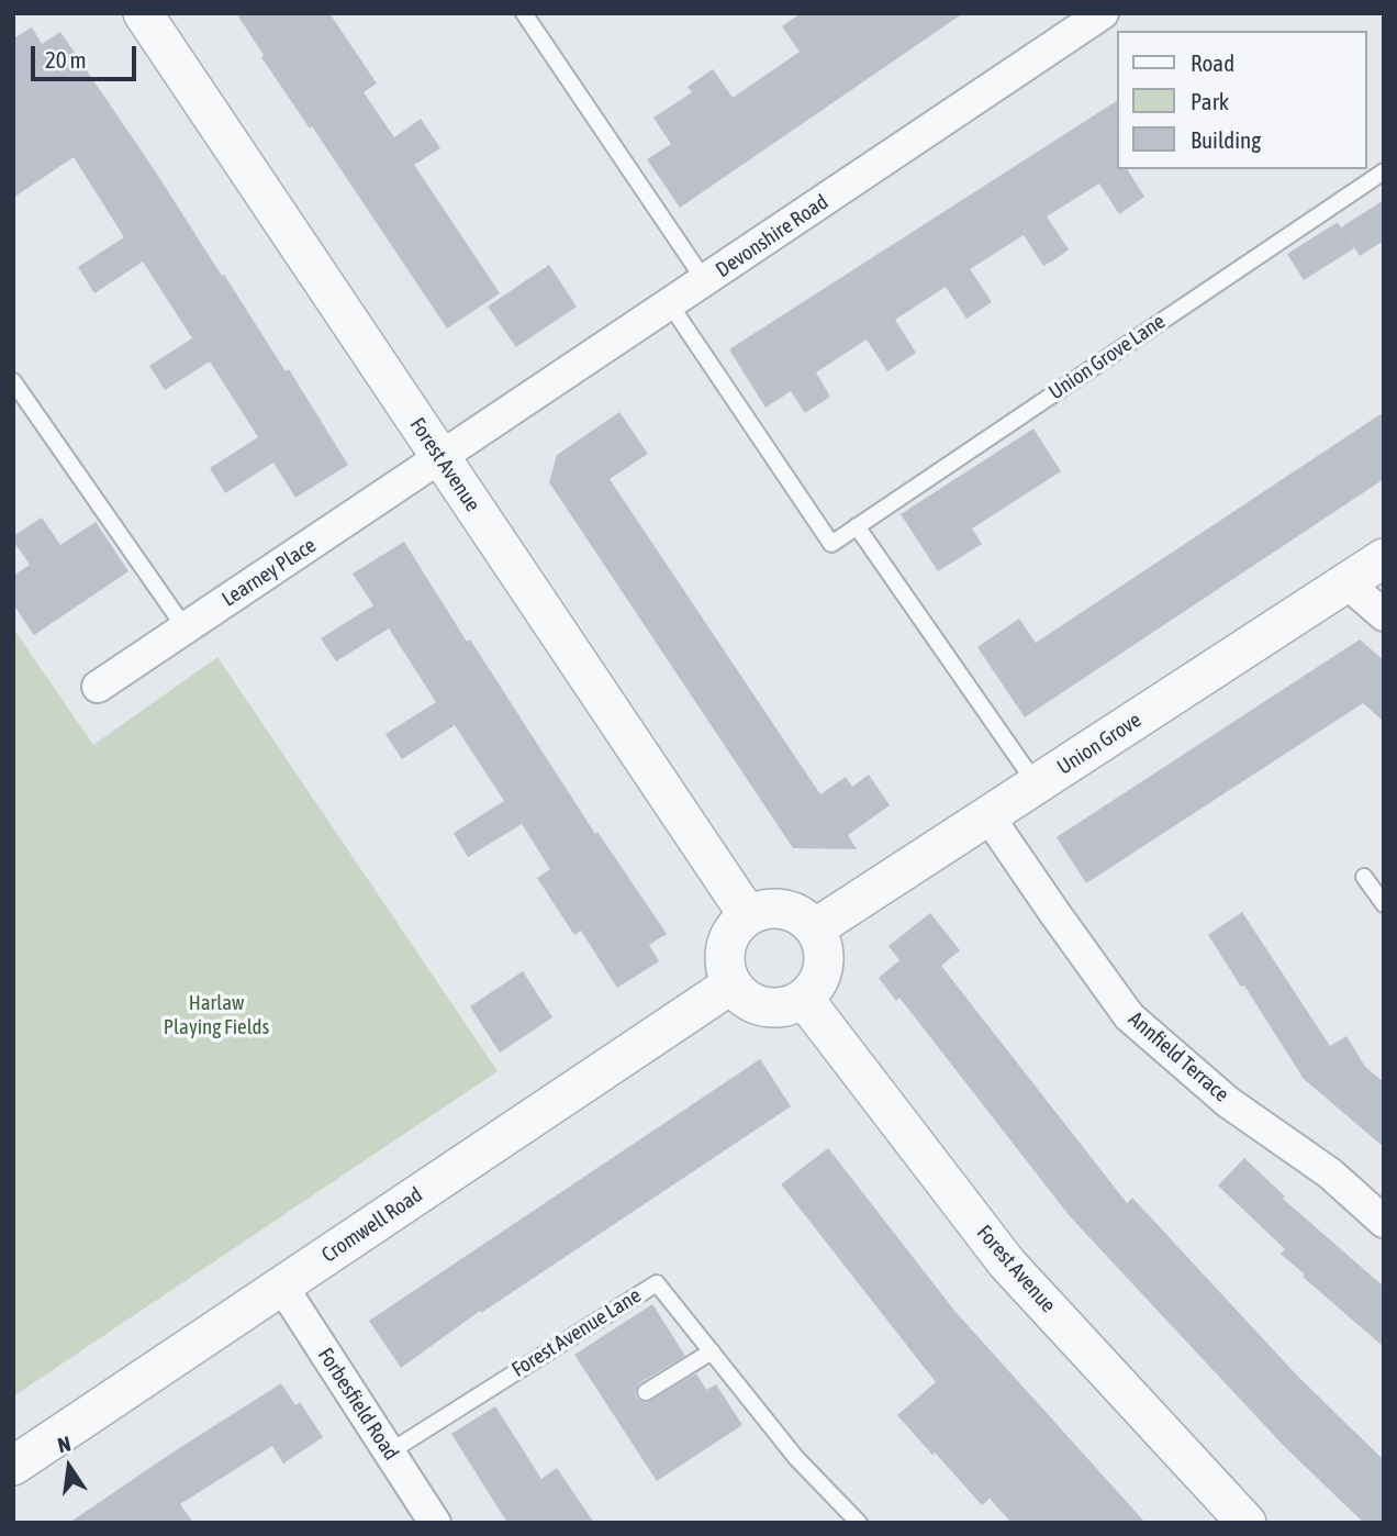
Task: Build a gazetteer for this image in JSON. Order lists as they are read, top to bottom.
{
  "streets": {
    "street": [
      "Devonshire Road",
      "Forest Avenue",
      "Learney Place",
      "Union Grove",
      "Annfield Terrace",
      "Cromwell Road",
      "Forbesfield Road"
    ],
    "lane": ["Union Grove Lane", "Forest Avenue Lane"]
  },
  "crossings": [
    ["Devonshire Road", "Union Grove Lane"],
    ["Devonshire Road", "Forest Avenue"],
    ["Devonshire Road", "Learney Place"],
    ["Forest Avenue", "Learney Place"],
    ["Forest Avenue", "Union Grove"],
    ["Forest Avenue", "Cromwell Road"],
    ["Union Grove", "Annfield Terrace"],
    ["Union Grove", "Cromwell Road"],
    ["Cromwell Road", "Forbesfield Road"],
    ["Forest Avenue Lane", "Forbesfield Road"]
  ],
  "parks": ["Harlaw Playing Fields"],
  "legend": ["Road", "Park", "Building"],
  "scale_bar": "20 m",
  "north": "top"
}
